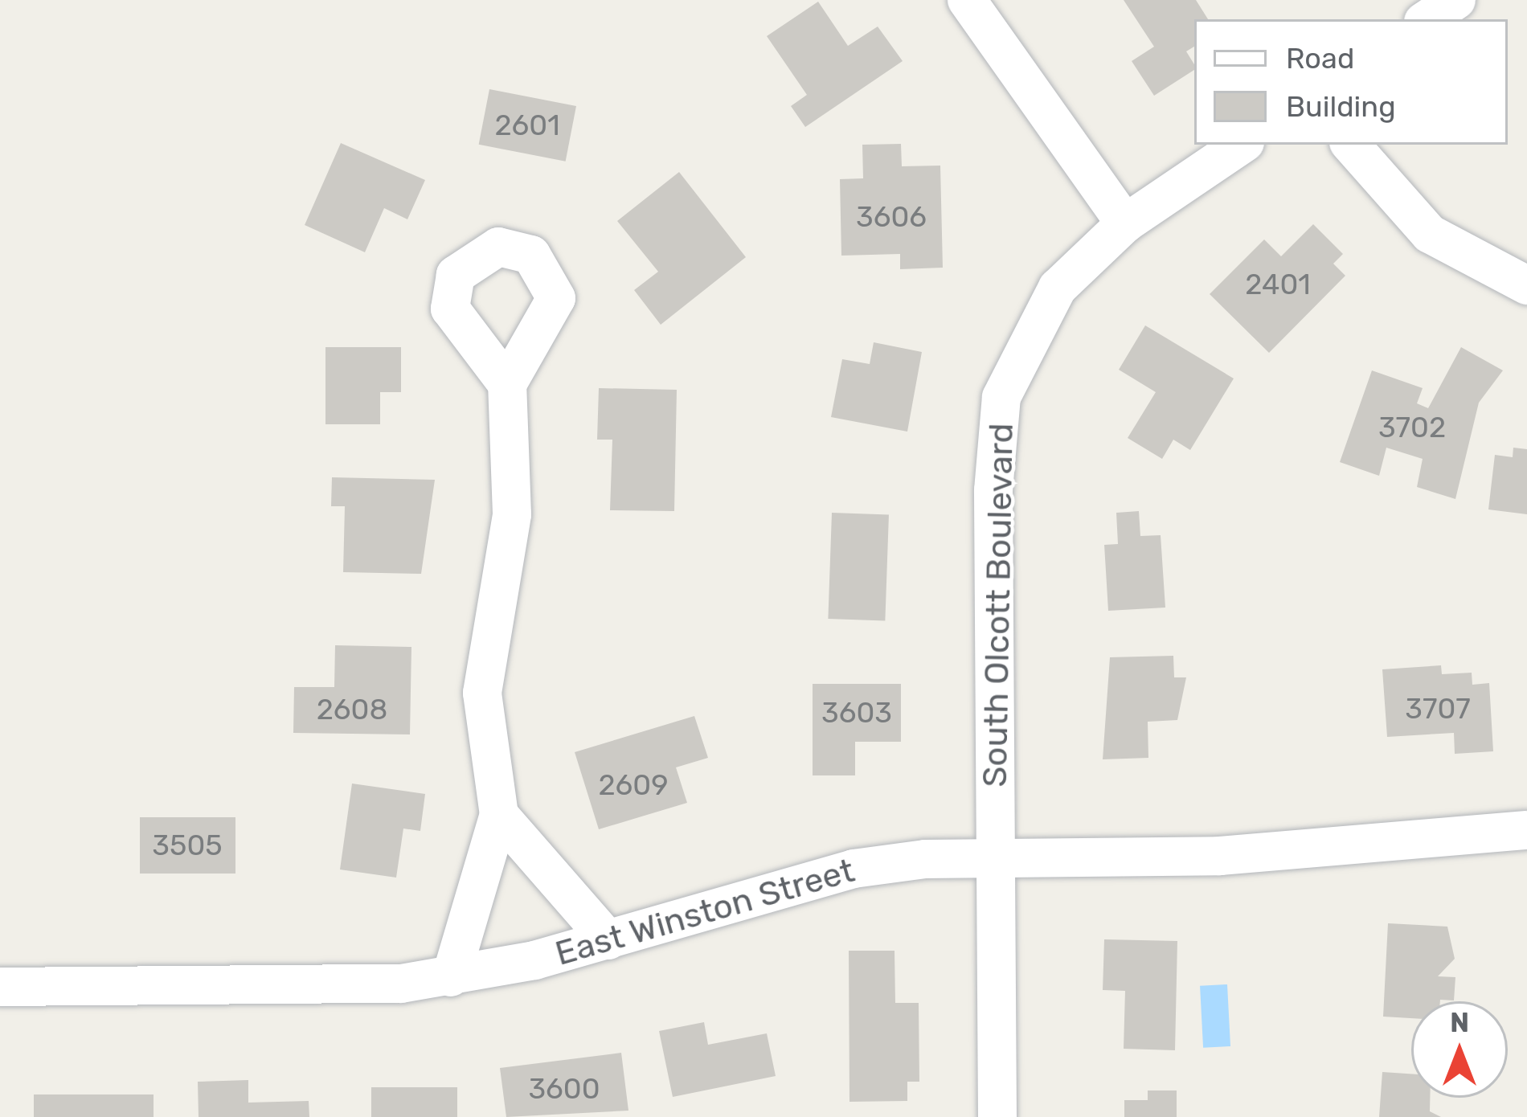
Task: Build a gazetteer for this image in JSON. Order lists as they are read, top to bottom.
{
  "streets": {
    "street": ["South Olcott Boulevard", "East Winston Street"]
  },
  "crossings": [
    ["South Olcott Boulevard", "East Winston Street"]
  ],
  "house_numbers": [
    "2601",
    "3606",
    "2401",
    "3702",
    "3707",
    "2608",
    "3603",
    "2609",
    "3505",
    "3600"
  ],
  "legend": ["Road", "Building"],
  "north": "top"
}
